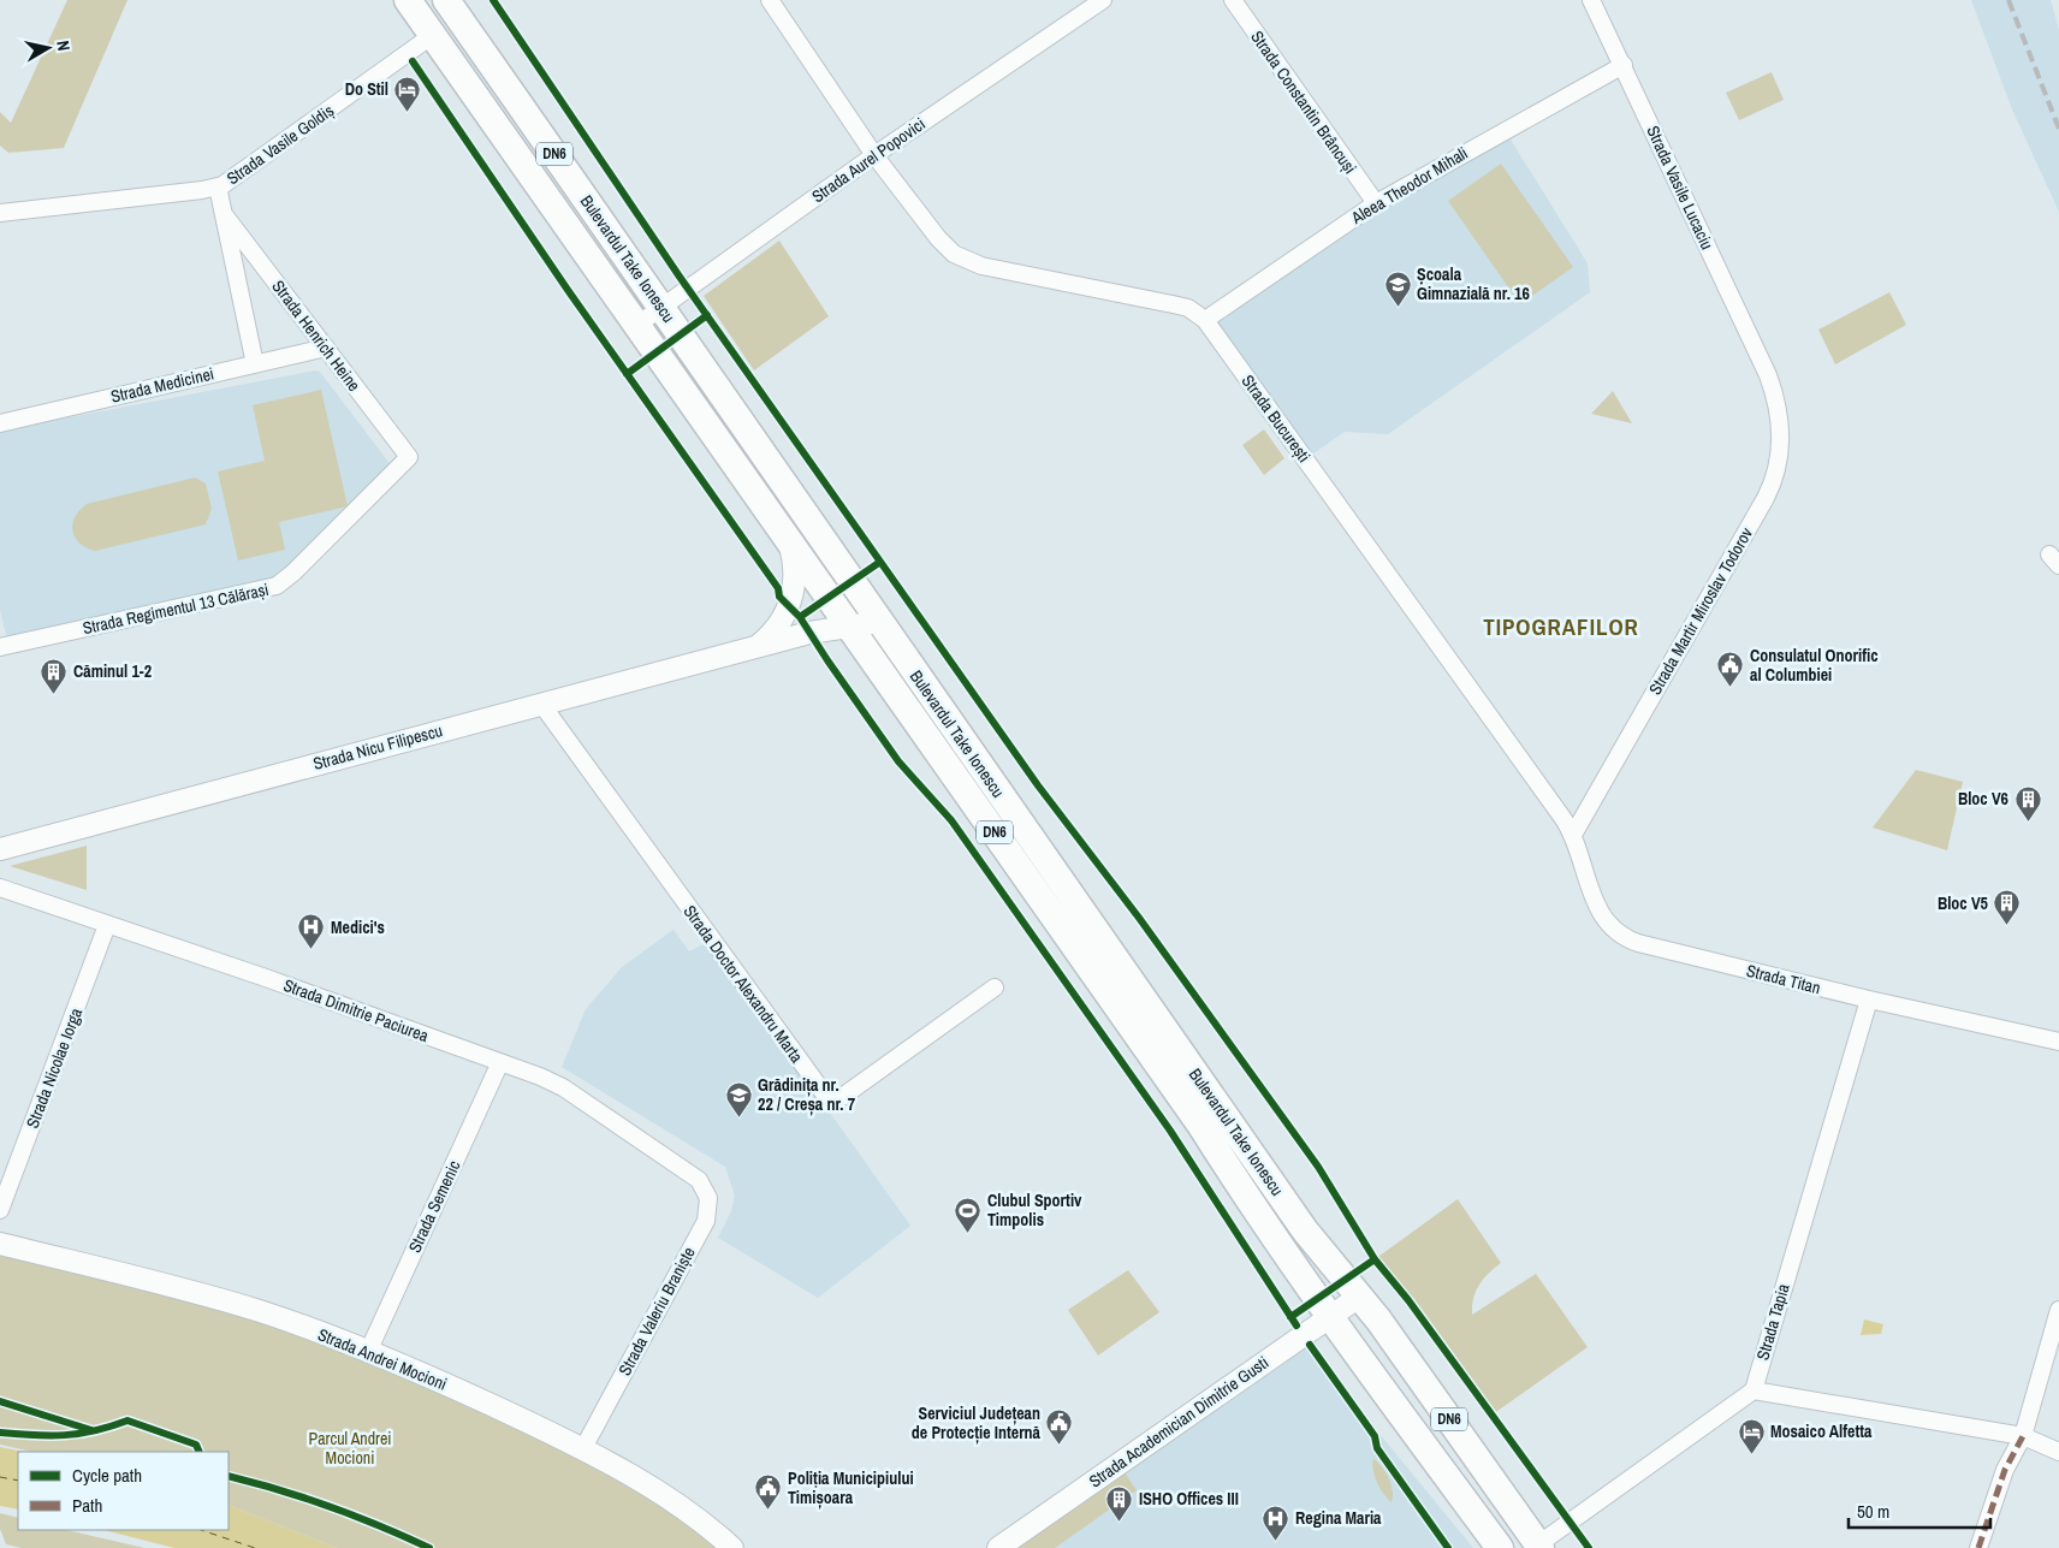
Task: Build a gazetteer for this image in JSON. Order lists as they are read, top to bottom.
{
  "streets": {
    "main road": ["DN6", "Bulevardul Take Ionescu"],
    "street": [
      "Strada Constantin Brâncuși",
      "Strada Vasile Goldiș",
      "Strada Aurel Popovici",
      "Aleea Theodor Mihali",
      "Strada Vasile Lucaciu",
      "Strada Henrich Heine",
      "Strada Medicinei",
      "Strada București",
      "Strada Regimentul 13 Călărași",
      "Strada Martir Miroslav Todorov",
      "Strada Nicu Filipescu",
      "Strada Titan",
      "Strada Doctor Alexandru Marta",
      "Strada Dimitrie Paciurea",
      "Strada Nicolae Iorga",
      "Strada Semenic",
      "Strada Valeriu Braniște",
      "Strada Tapia",
      "Strada Andrei Mocioni",
      "Strada Academician Dimitrie Gusti"
    ]
  },
  "crossings": [
    ["Strada Constantin Brâncuși", "Aleea Theodor Mihali"],
    ["Strada Vasile Goldiș", "Bulevardul Take Ionescu"],
    ["Strada Aurel Popovici", "Bulevardul Take Ionescu"],
    ["Strada Aurel Popovici", "Strada București"],
    ["Aleea Theodor Mihali", "Strada Vasile Lucaciu"],
    ["Aleea Theodor Mihali", "Strada București"],
    ["Strada Vasile Lucaciu", "Strada Martir Miroslav Todorov"],
    ["Bulevardul Take Ionescu", "Strada Nicu Filipescu"],
    ["Bulevardul Take Ionescu", "Strada Academician Dimitrie Gusti"],
    ["Strada Henrich Heine", "Strada Medicinei"],
    ["Strada Henrich Heine", "Strada Regimentul 13 Călărași"],
    ["Strada București", "Strada Martir Miroslav Todorov"],
    ["Strada București", "Strada Titan"],
    ["Strada Martir Miroslav Todorov", "Strada Titan"],
    ["Strada Nicu Filipescu", "Strada Doctor Alexandru Marta"],
    ["Strada Titan", "Strada Tapia"],
    ["Strada Dimitrie Paciurea", "Strada Nicolae Iorga"],
    ["Strada Dimitrie Paciurea", "Strada Semenic"],
    ["Strada Dimitrie Paciurea", "Strada Valeriu Braniște"],
    ["Strada Semenic", "Strada Andrei Mocioni"],
    ["Strada Valeriu Braniște", "Strada Andrei Mocioni"]
  ],
  "districts": ["TIPOGRAFILOR"],
  "parks": ["Parcul Andrei Mocioni"],
  "places": {
    "hotel": ["Do Stil", "Mosaico Alfetta"],
    "school or university": ["Școala Gimnazială nr. 16", "Grădinița nr. 22 / Creșa nr. 7"],
    "public building": ["Consulatul Onorific al Columbiei", "Serviciul Județean de Protecție Internă", "Poliția Municipiului Timișoara"],
    "building": [
      "Căminul 1-2",
      "Bloc V6",
      "Bloc V5",
      "ISHO Offices III"
    ],
    "hospital": ["Medici's", "Regina Maria"],
    "sports": ["Clubul Sportiv Timpolis"]
  },
  "legend": ["Cycle path", "Path"],
  "scale_bar": "50 m",
  "north": "right"
}
